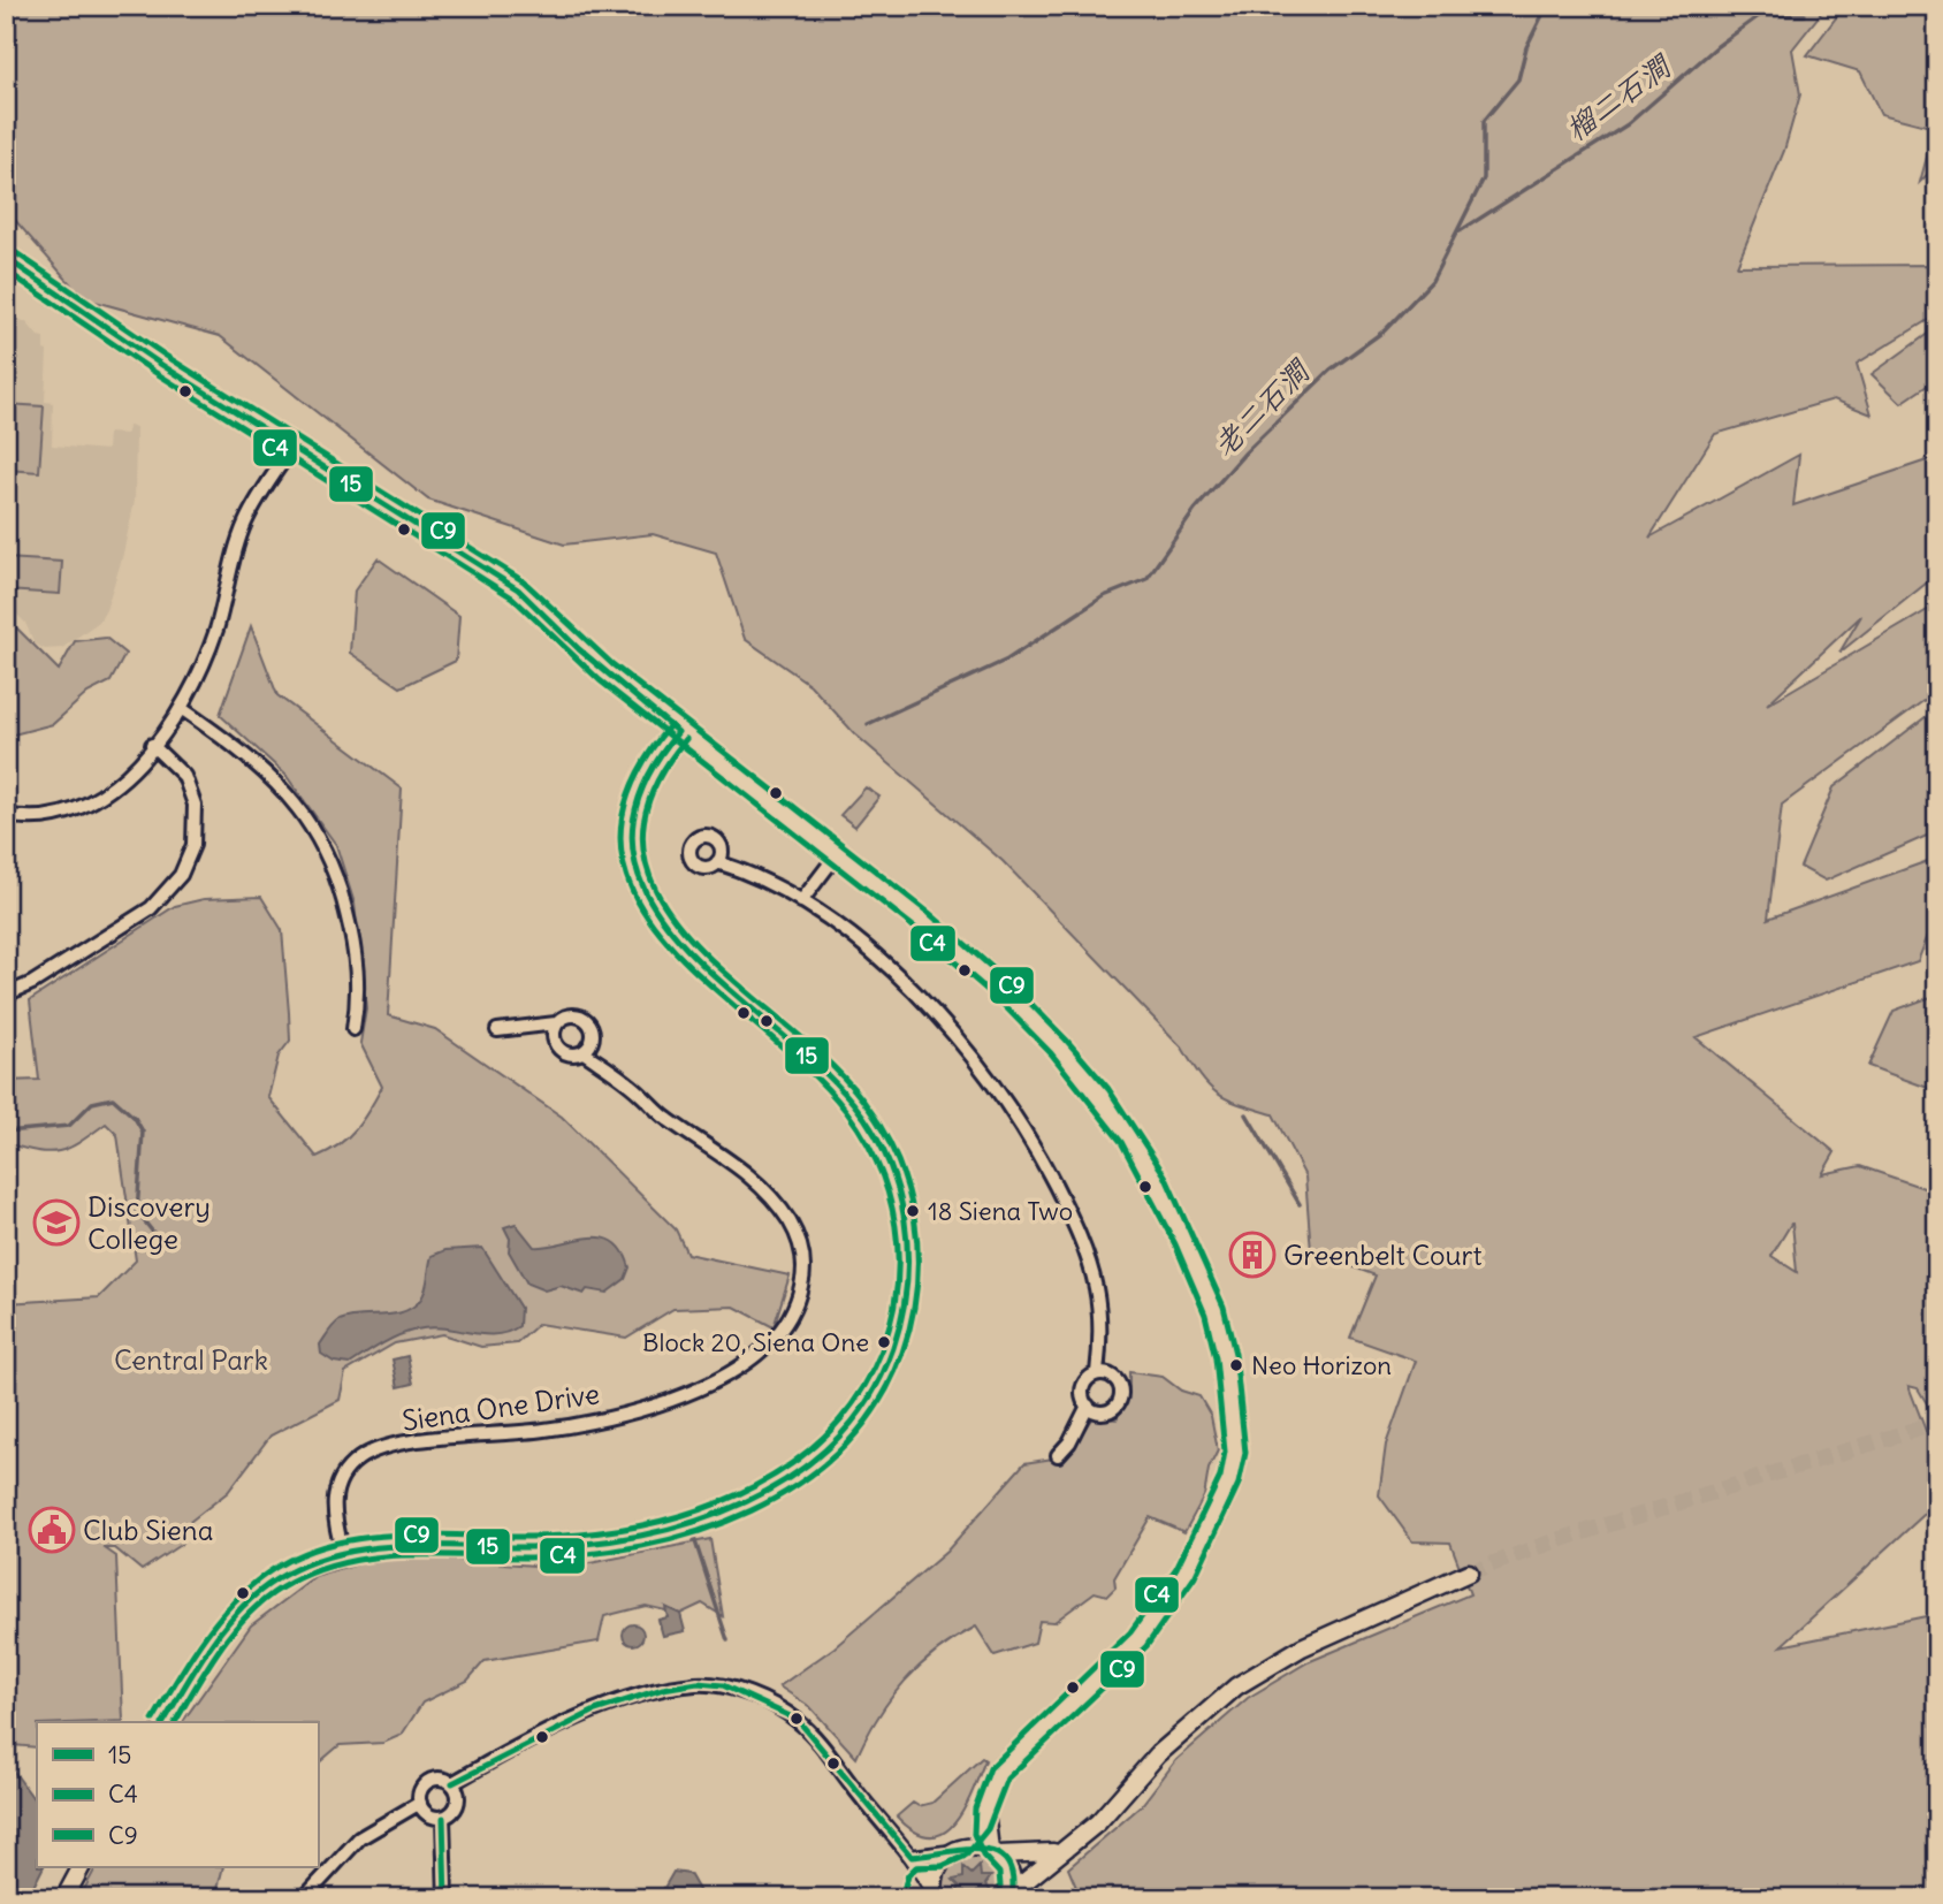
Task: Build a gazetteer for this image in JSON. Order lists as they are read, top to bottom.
{
  "streets": {
    "street": ["Siena One Drive"]
  },
  "water": ["榴二石澗", "老二石澗"],
  "parks": ["Central Park"],
  "places": {
    "other": ["18 Siena Two", "Block 20, Siena One", "Neo Horizon"],
    "school or university": ["Discovery College"],
    "building": ["Greenbelt Court"],
    "public building": ["Club Siena"]
  },
  "lines": ["transit line C9", "transit line 15", "transit line C4"],
  "legend": ["15", "C4", "C9"]
}
